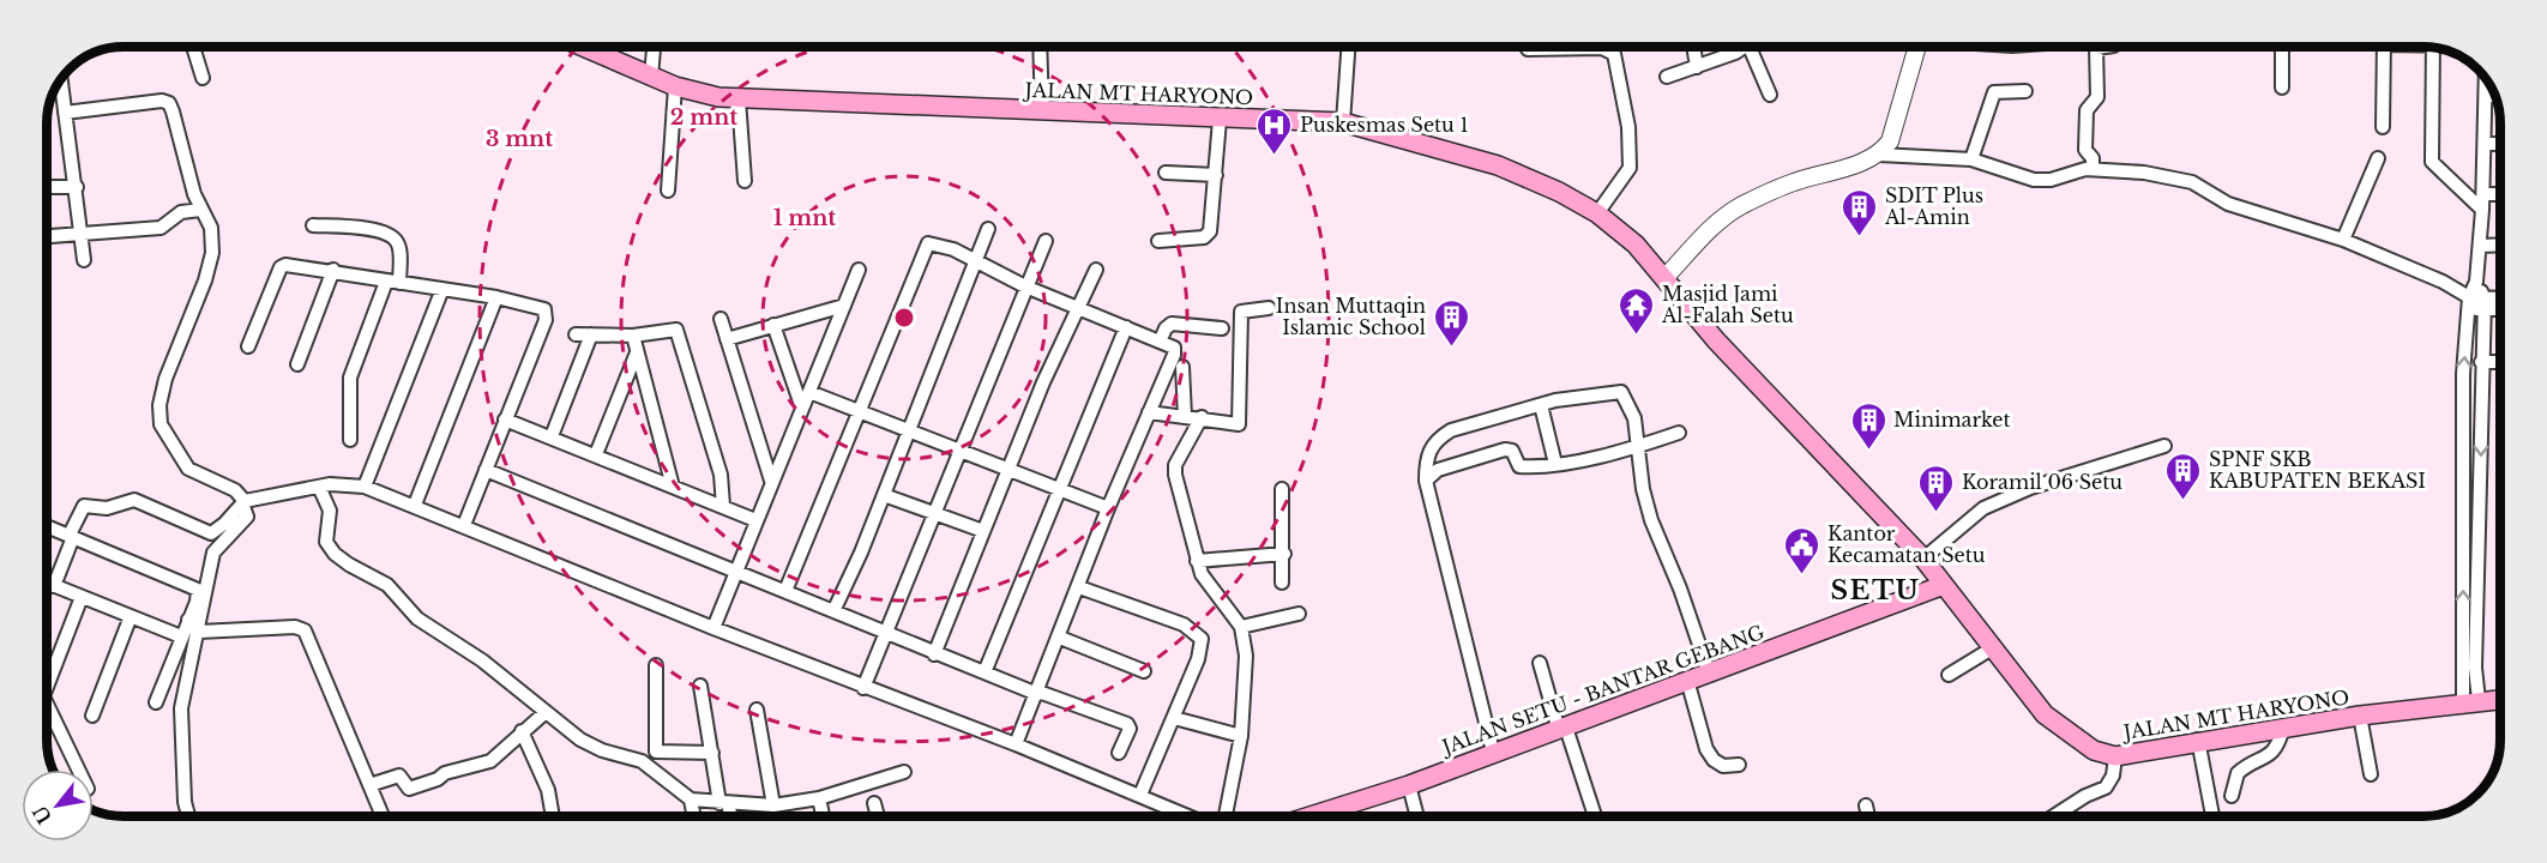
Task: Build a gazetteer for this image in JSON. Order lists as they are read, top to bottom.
{
  "streets": {
    "main road": ["JALAN MT HARYONO", "JALAN SETU - BANTAR GEBANG"]
  },
  "crossings": [
    ["JALAN MT HARYONO", "JALAN SETU - BANTAR GEBANG"]
  ],
  "districts": ["SETU"],
  "places": {
    "hospital": ["Puskesmas Setu 1"],
    "building": [
      "SDIT Plus Al-Amin",
      "Insan Muttaqin Islamic School",
      "Minimarket",
      "SPNF SKB KABUPATEN BEKASI",
      "Koramil 06 Setu"
    ],
    "temple": ["Masjid Jami Al-Falah Setu"],
    "public building": ["Kantor Kecamatan Setu"]
  },
  "north": "bottom left",
  "rings": ["2 mnt", "3 mnt", "1 mnt"]
}
